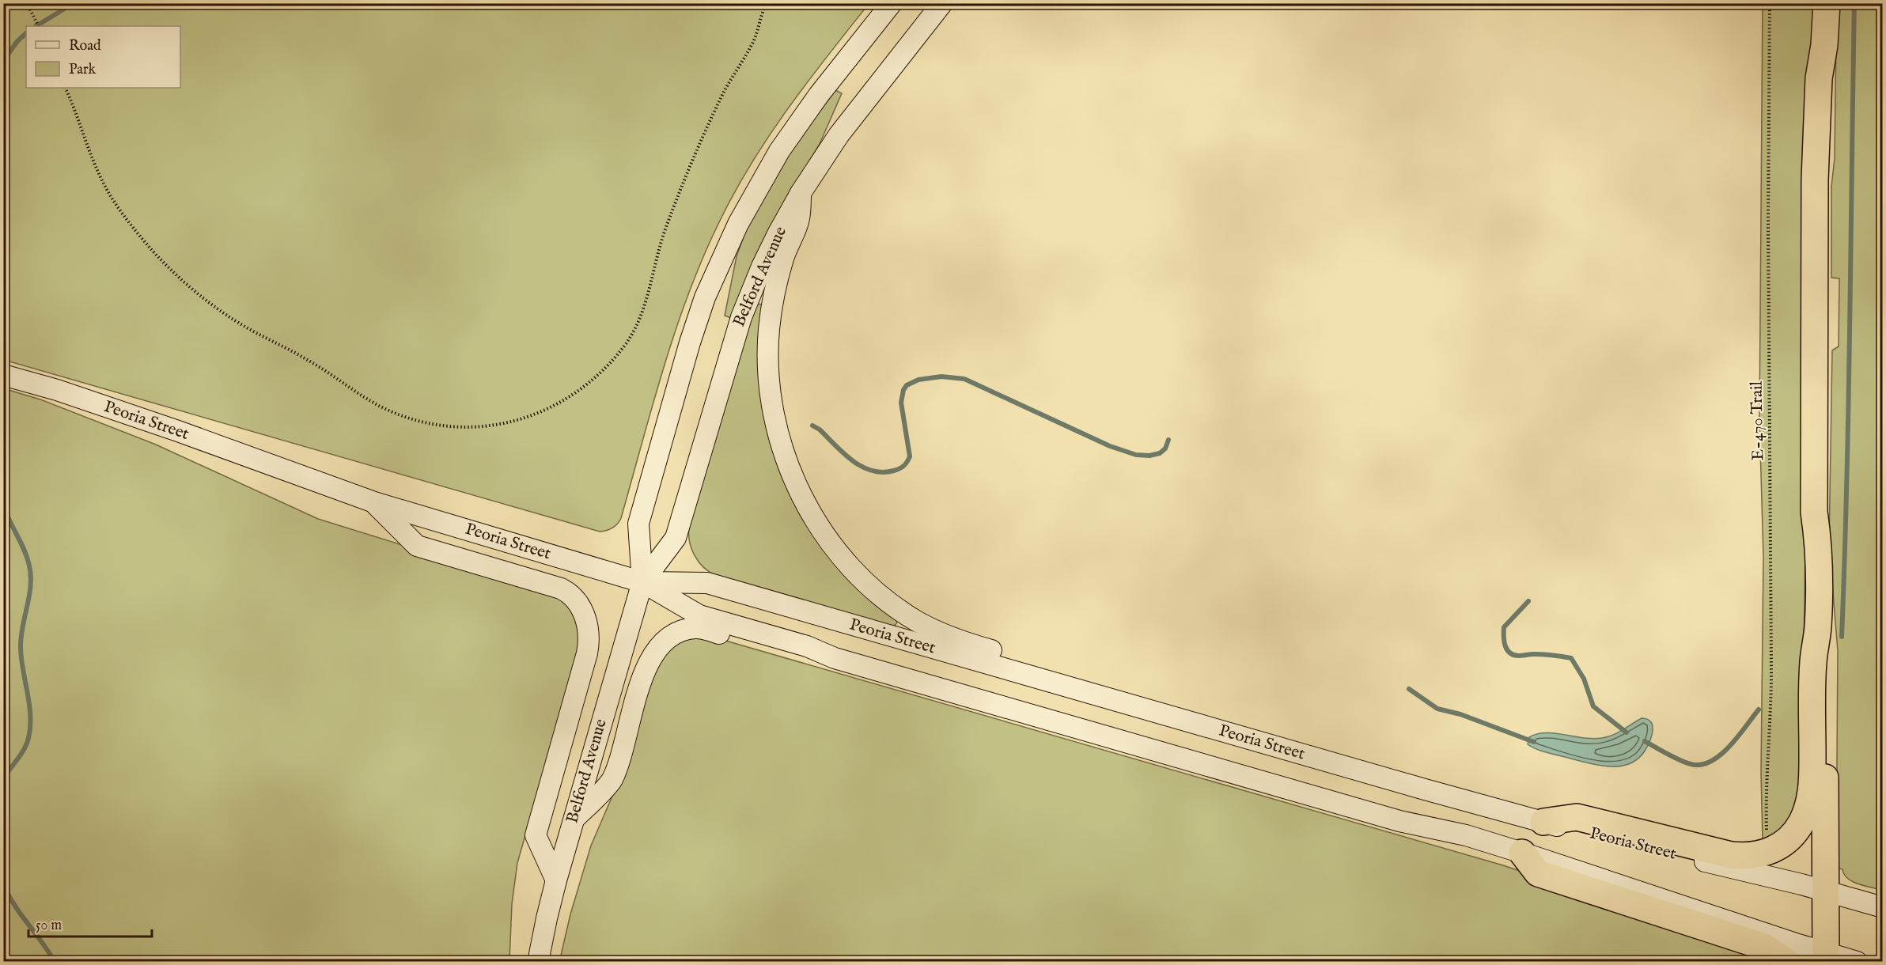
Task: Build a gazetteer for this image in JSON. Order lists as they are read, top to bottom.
{
  "streets": {
    "main road": ["Belford Avenue", "Peoria Street"],
    "path": ["E-470 Trail"]
  },
  "crossings": [
    ["Belford Avenue", "Peoria Street"]
  ],
  "legend": ["Road", "Park"],
  "scale_bar": "50 m"
}
